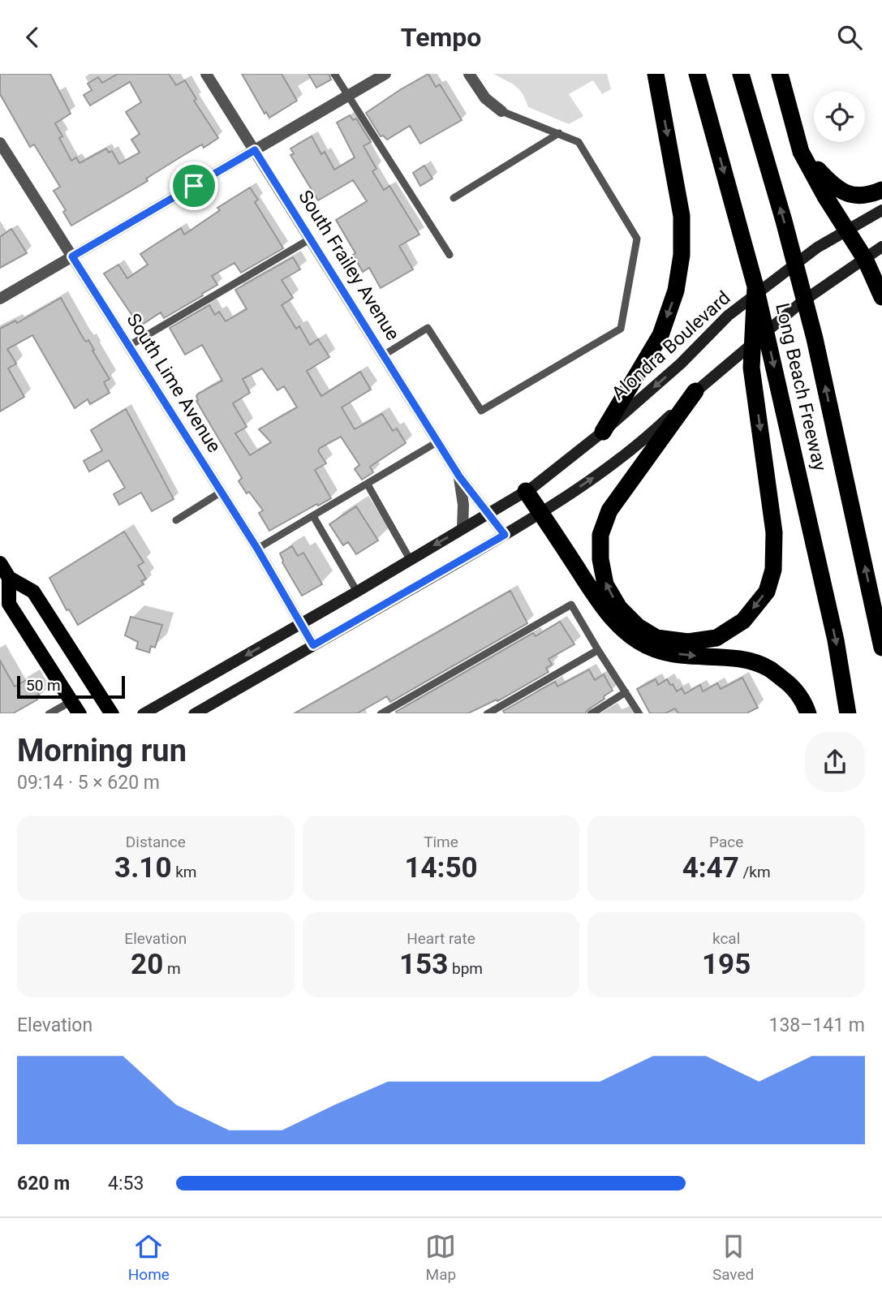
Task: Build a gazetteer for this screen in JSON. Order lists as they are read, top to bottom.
{
  "streets": {
    "highway": ["Long Beach Freeway"],
    "main road": ["Alondra Boulevard"],
    "street": ["South Frailey Avenue", "South Lime Avenue"]
  },
  "crossings": [
    ["South Frailey Avenue", "Alondra Boulevard"],
    ["Alondra Boulevard", "South Lime Avenue"]
  ],
  "scale_bar": "50 m",
  "page": {
    "header": "Tempo",
    "scale": "50 m",
    "heading": ["Morning run", "09:14 · 5 × 620 m"],
    "stats": [
      ["Distance", "3.10 km"],
      ["Time", "14:50"],
      ["Pace", "4:47 /km"],
      ["Elevation", "20 m"],
      ["Heart rate", "153 bpm"],
      ["kcal", "195"]
    ],
    "chart": ["Elevation", "138–141 m"],
    "list": [
      {
        "name": "620 m",
        "note": "4:53"
      }
    ],
    "tabs": ["Home", "Map", "Saved"]
  }
}
